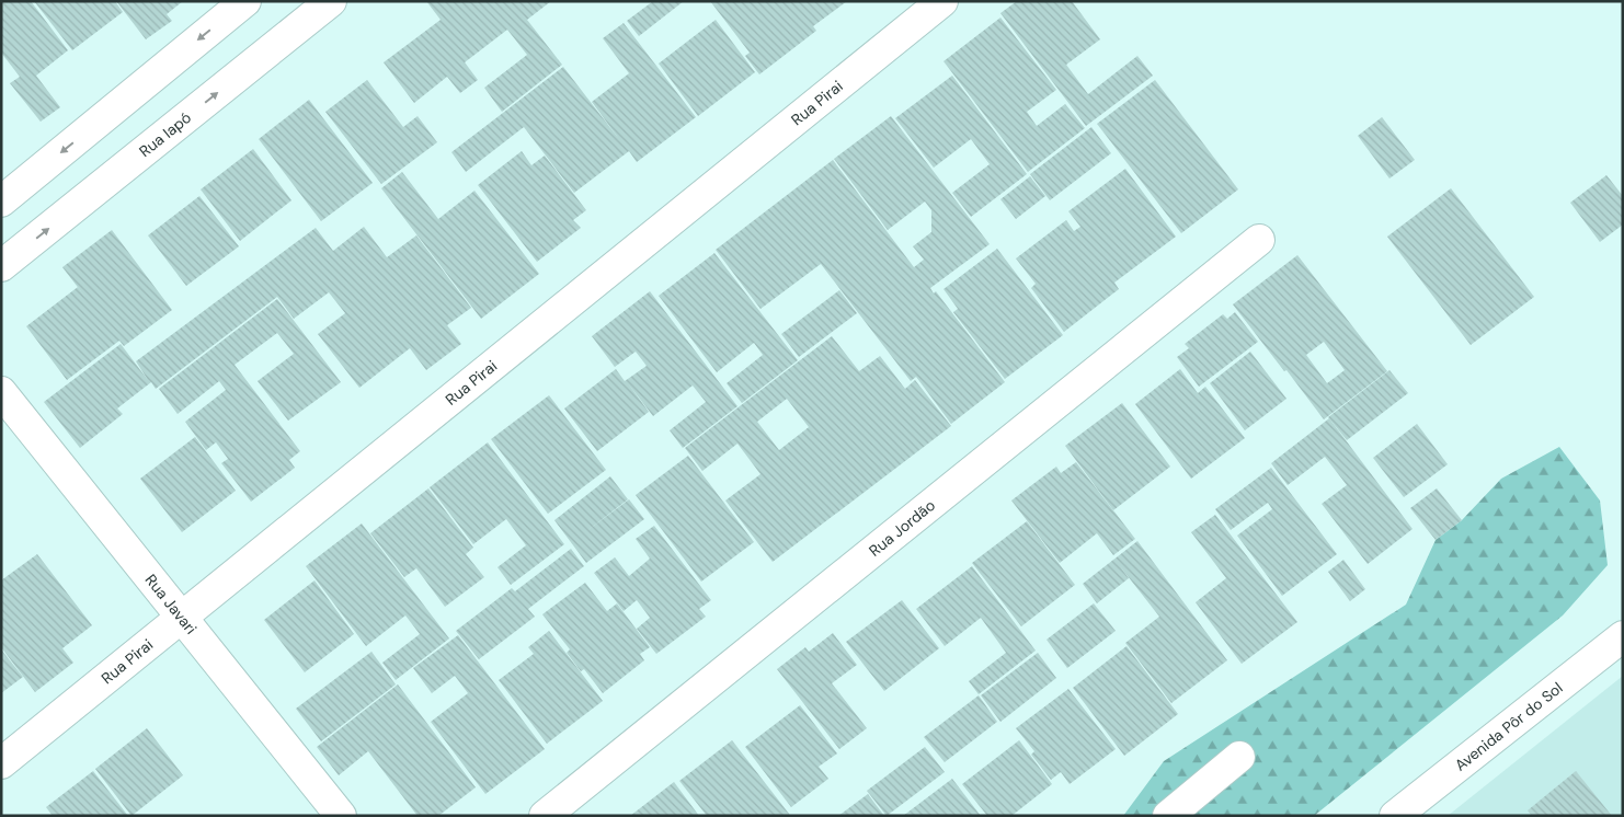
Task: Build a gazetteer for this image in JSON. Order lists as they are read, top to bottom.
{
  "streets": {
    "street": [
      "Rua Pirai",
      "Rua Iapó",
      "Rua Jordão",
      "Rua Javari",
      "Avenida Pôr do Sol"
    ]
  },
  "crossings": [
    ["Rua Pirai", "Rua Javari"]
  ]
}
